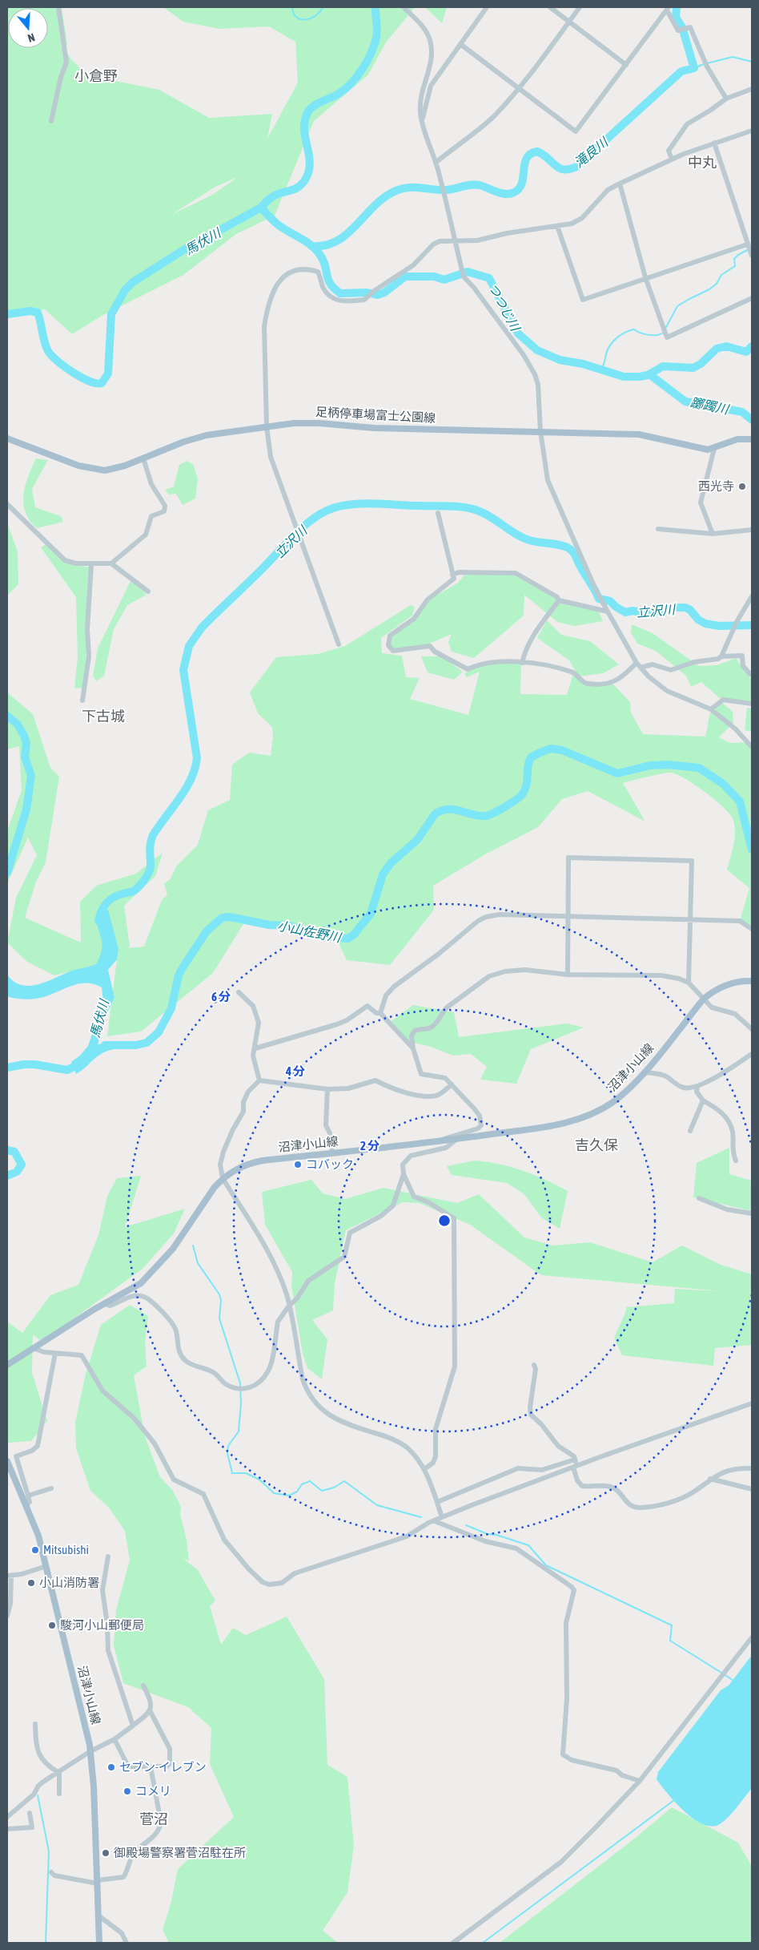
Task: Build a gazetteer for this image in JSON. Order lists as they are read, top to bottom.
{
  "streets": {
    "main road": ["足柄停車場富士公園線", "沼津小山線"]
  },
  "districts": [
    "小倉野",
    "中丸",
    "下古城",
    "吉久保",
    "菅沼"
  ],
  "water": [
    "滝良川",
    "馬伏川",
    "つつじ川",
    "躑躅川",
    "立沢川",
    "小山佐野川"
  ],
  "places": [
    "西光寺",
    "コバック",
    "Mitsubishi",
    "小山消防署",
    "駿河小山郵便局",
    "セブン-イレブン",
    "コメリ",
    "御殿場警察署菅沼駐在所"
  ],
  "north": "bottom",
  "rings": ["6 分", "4 分", "2 分"]
}
